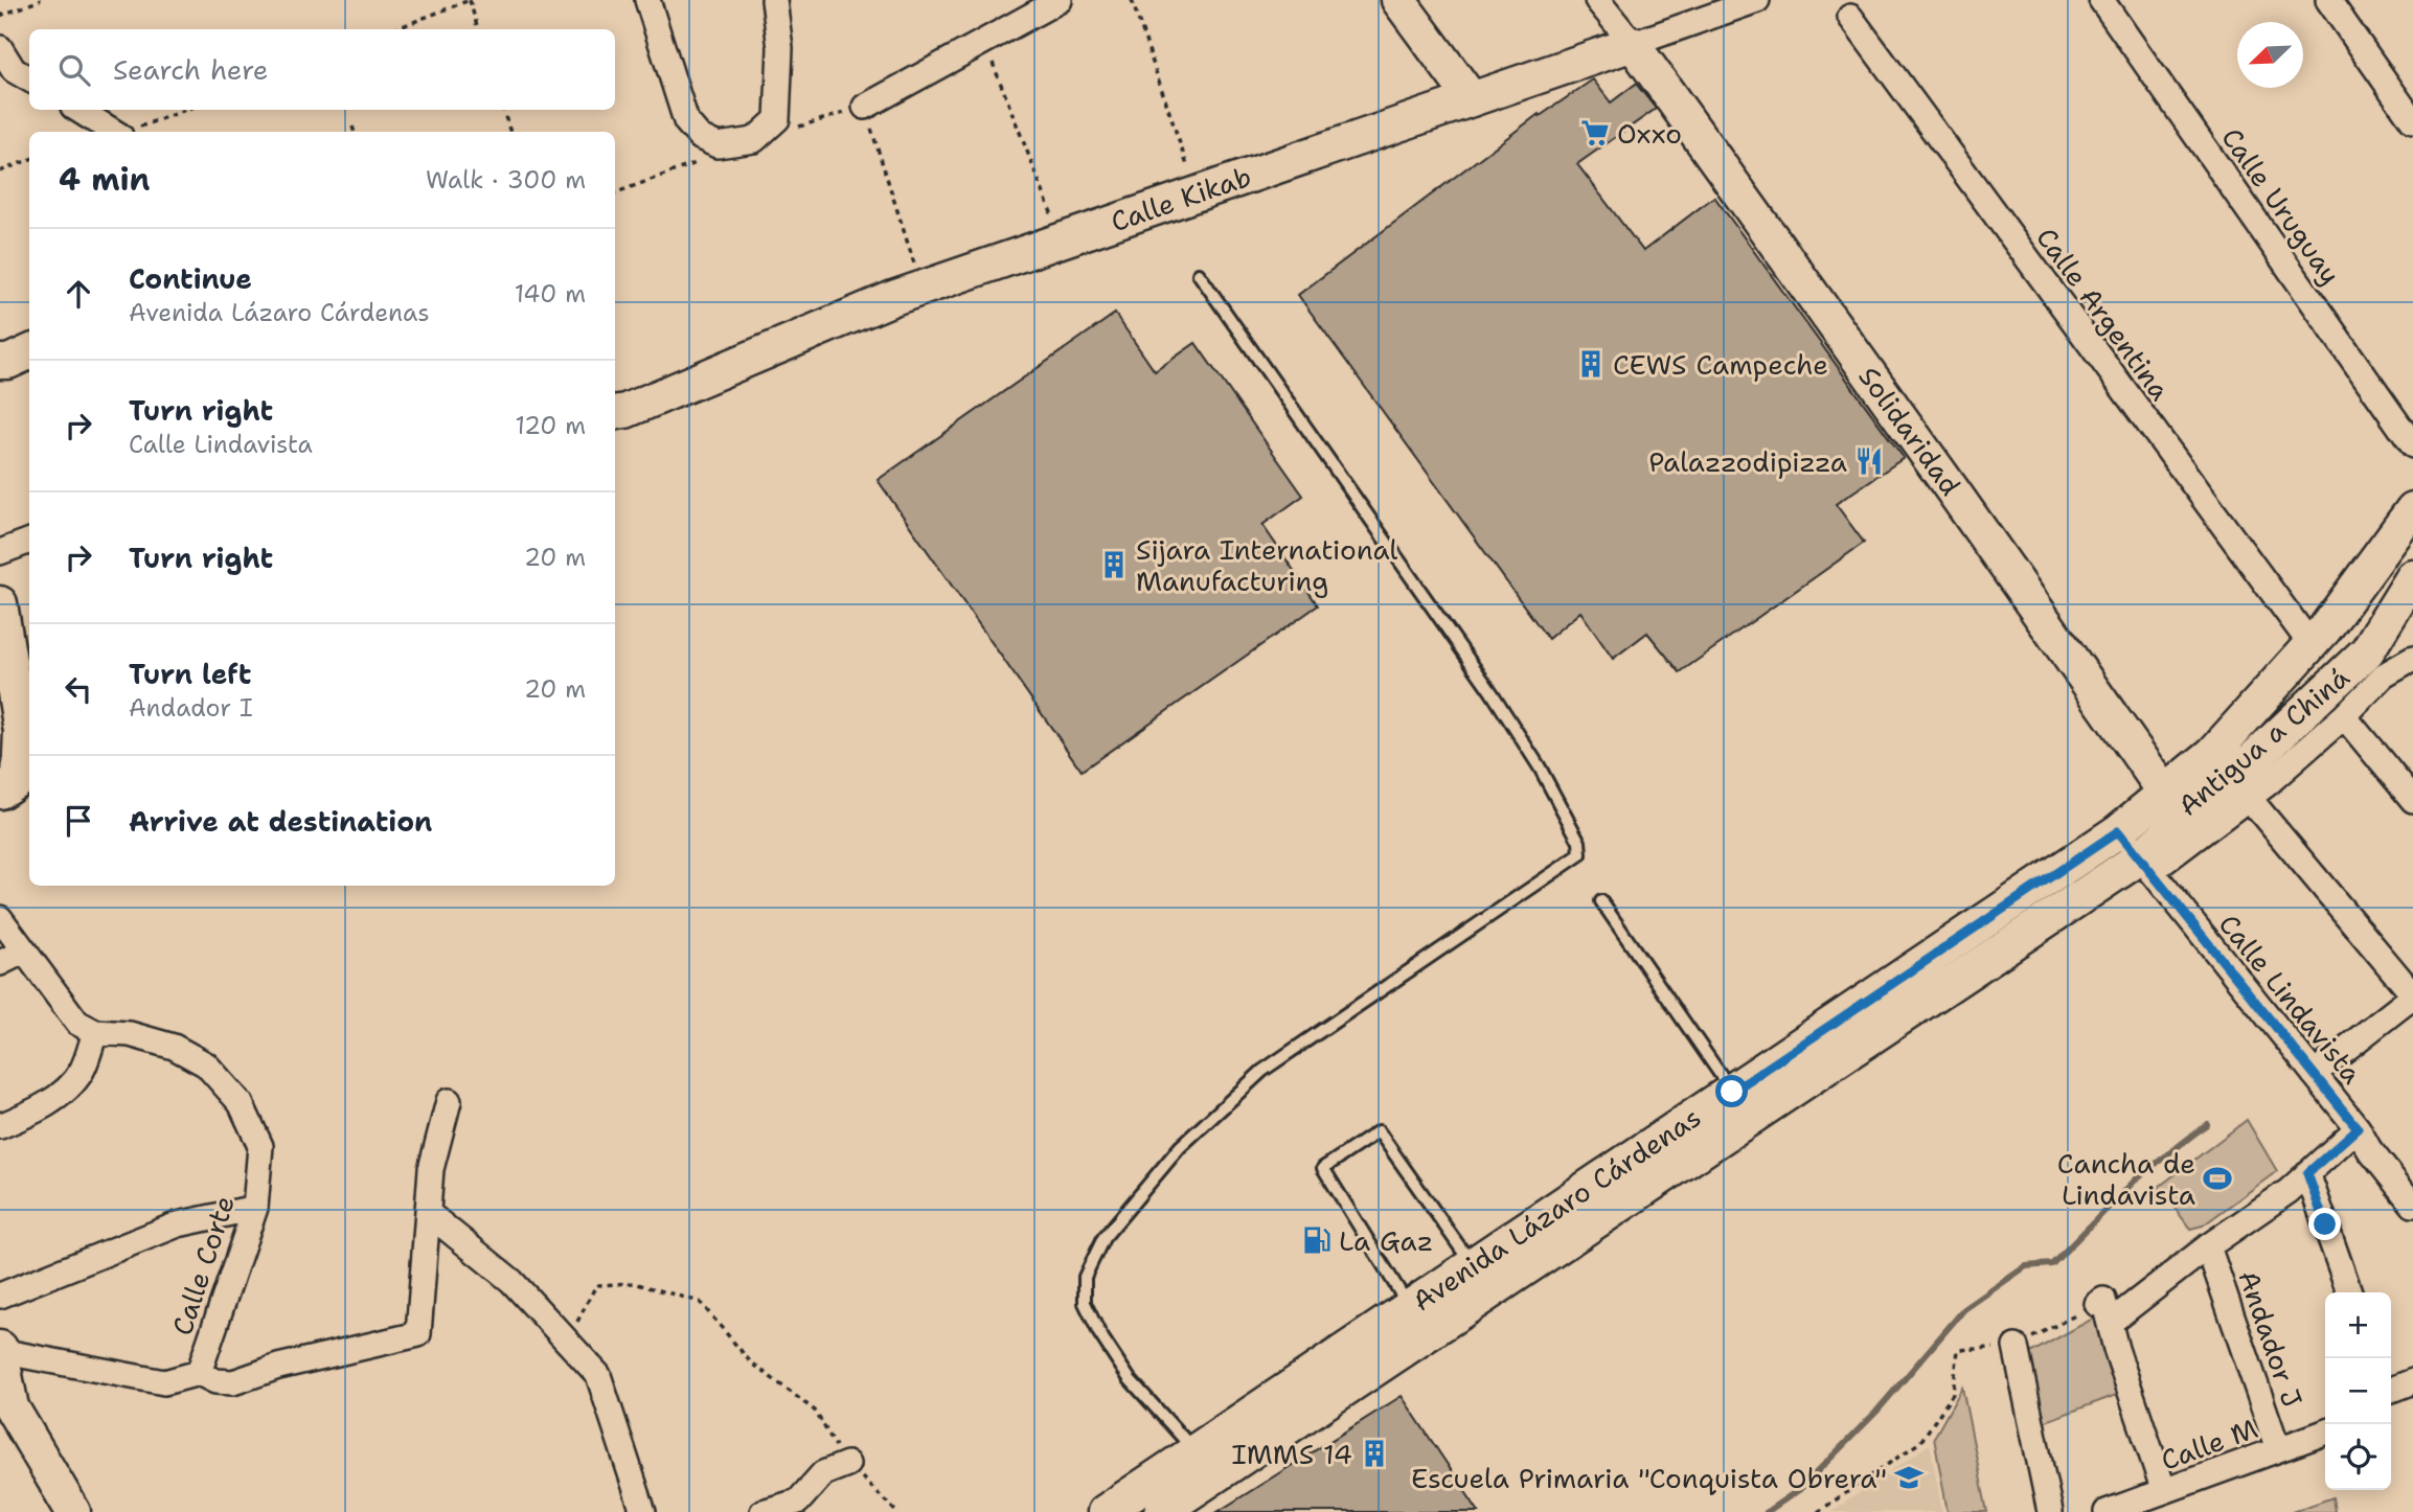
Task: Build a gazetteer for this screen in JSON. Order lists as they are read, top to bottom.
{
  "streets": {
    "main road": ["Calle Kikab", "Solidaridad", "Avenida Lázaro Cárdenas"],
    "street": [
      "Calle Uruguay",
      "Calle Argentina",
      "Antigua a Chiná",
      "Calle Lindavista",
      "Calle Corte",
      "Andador J",
      "Calle M"
    ]
  },
  "crossings": [
    ["Calle Kikab", "Solidaridad"],
    ["Calle Argentina", "Avenida Lázaro Cárdenas"],
    ["Solidaridad", "Avenida Lázaro Cárdenas"],
    ["Antigua a Chiná", "Calle Lindavista"],
    ["Antigua a Chiná", "Avenida Lázaro Cárdenas"],
    ["Calle Lindavista", "Avenida Lázaro Cárdenas"],
    ["Andador J", "Calle M"]
  ],
  "places": {
    "supermarket": ["Oxxo"],
    "building": ["CEWS Campeche", "Sijara International Manufacturing", "IMMS 14"],
    "restaurant": ["Palazzodipizza"],
    "sports": ["Cancha de Lindavista"],
    "fuel station": ["La Gaz"],
    "school or university": ["Escuela Primaria \"Conquista Obrera\""]
  },
  "north": "bottom left",
  "page": {
    "search": "Search here",
    "heading": ["4 min", "Walk · 300 m"],
    "list": [
      ["Continue", "Avenida Lázaro Cárdenas", "140 m"],
      ["Turn right", "Calle Lindavista", "120 m"],
      ["Turn right", "20 m"],
      ["Turn left", "Andador I", "20 m"],
      "Arrive at destination"
    ],
    "map_buttons": ["+", "−"]
  }
}
